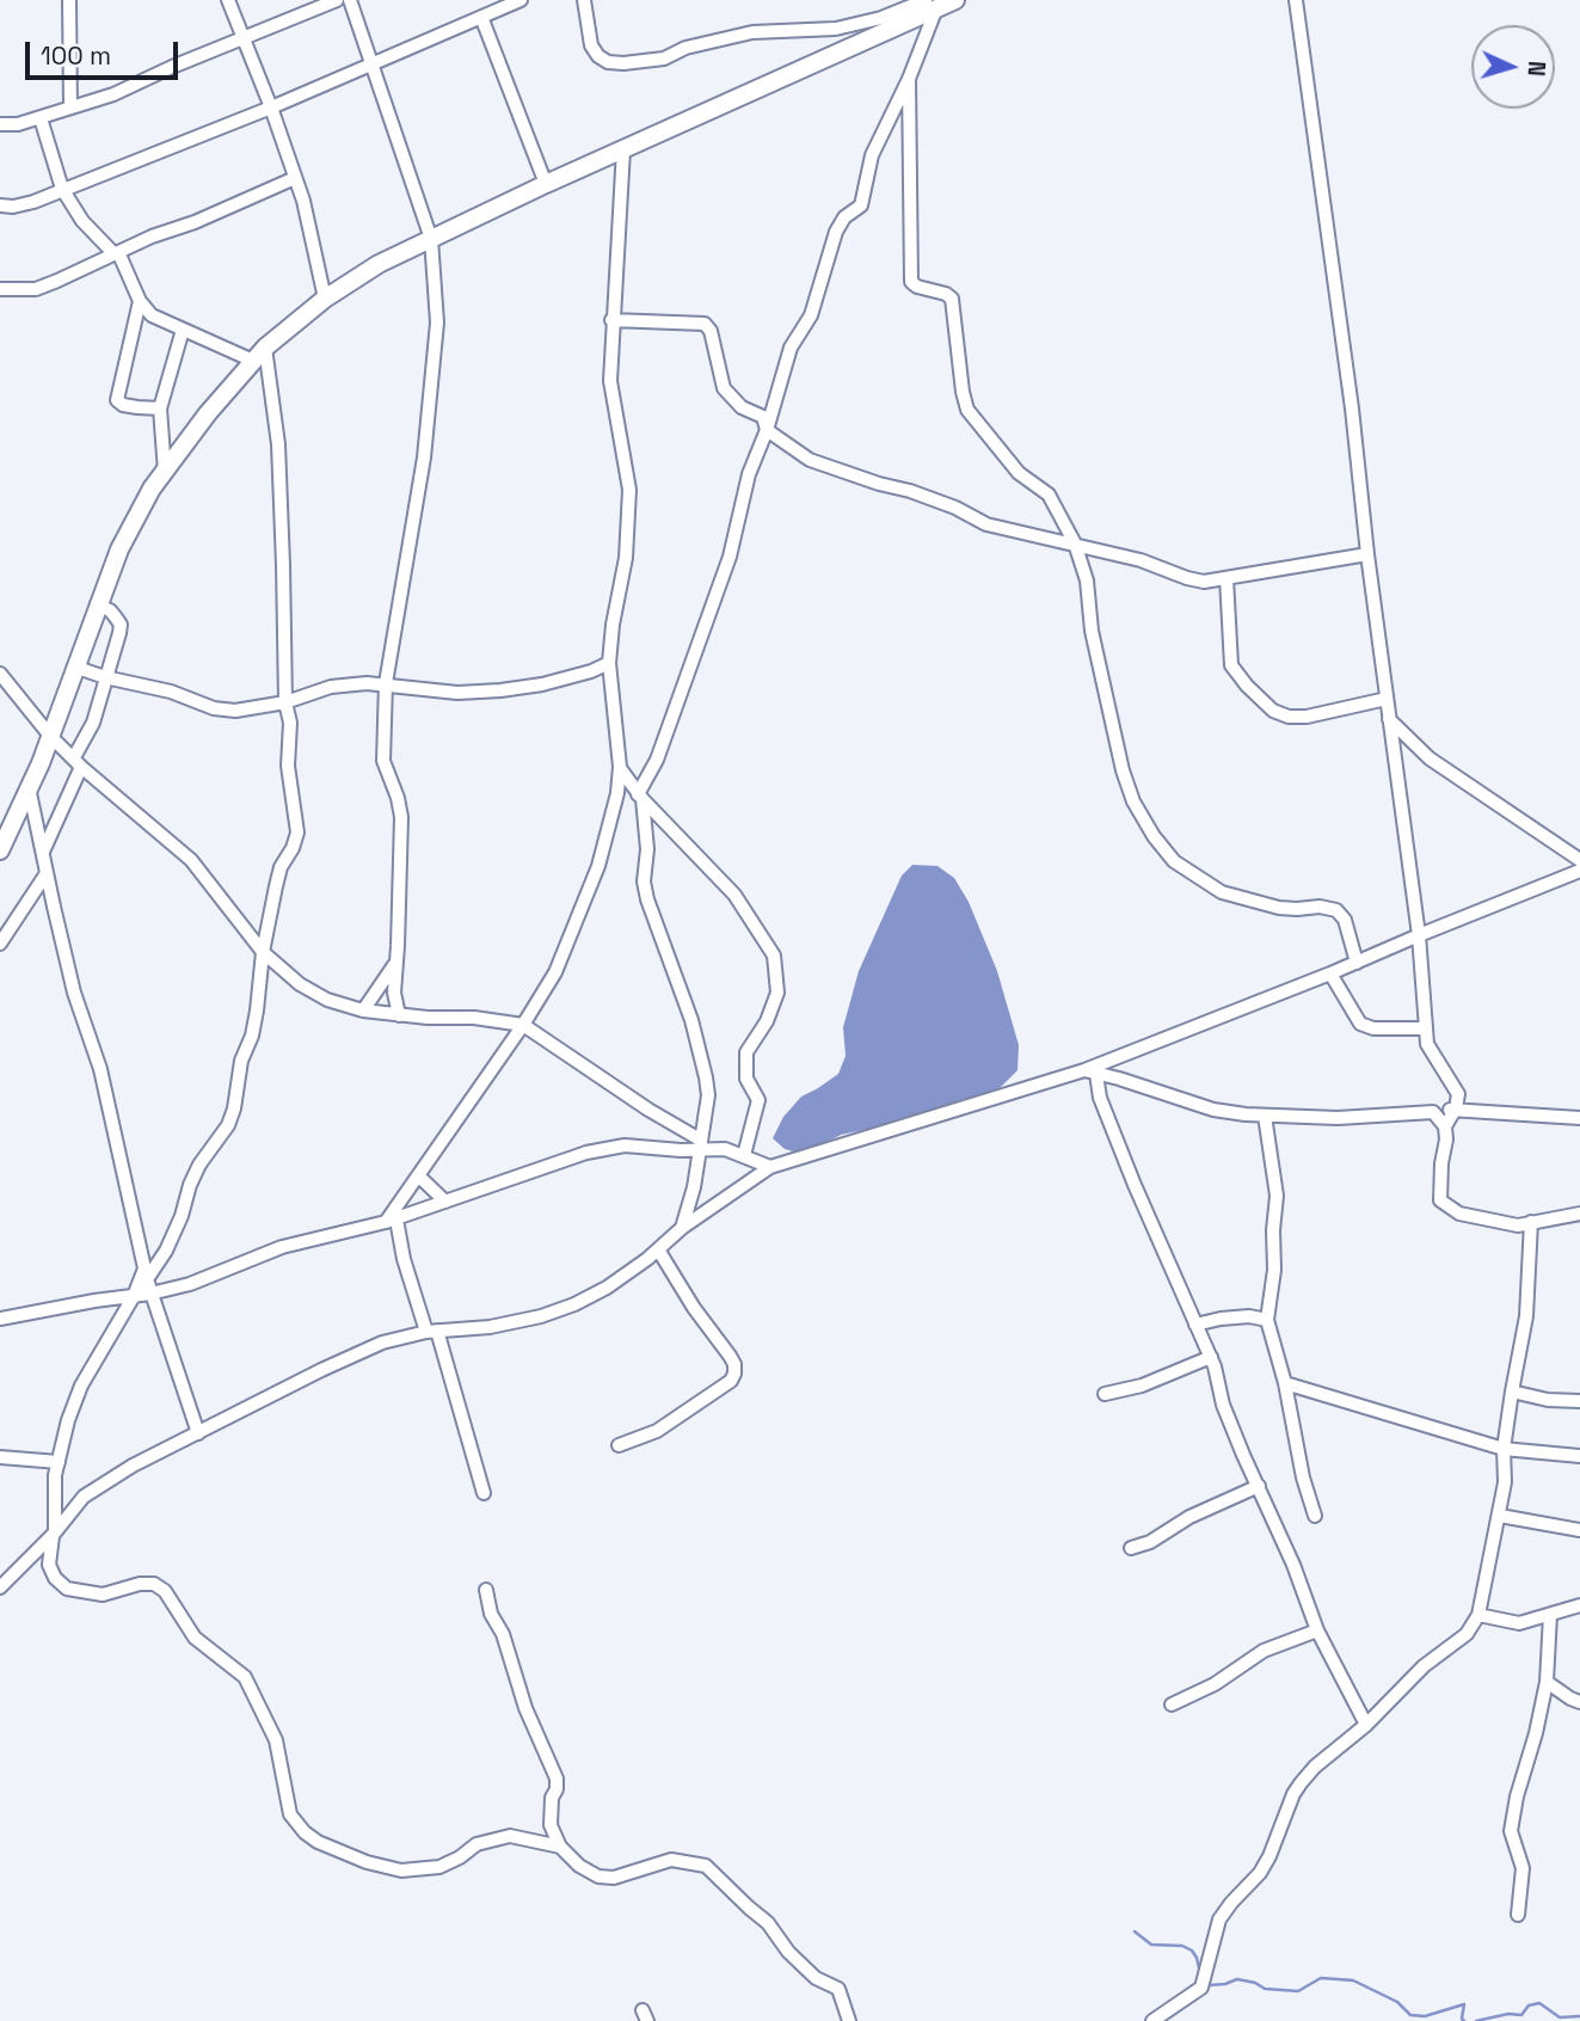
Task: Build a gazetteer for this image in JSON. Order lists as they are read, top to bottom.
{
  "scale_bar": "100 m",
  "north": "right"
}
